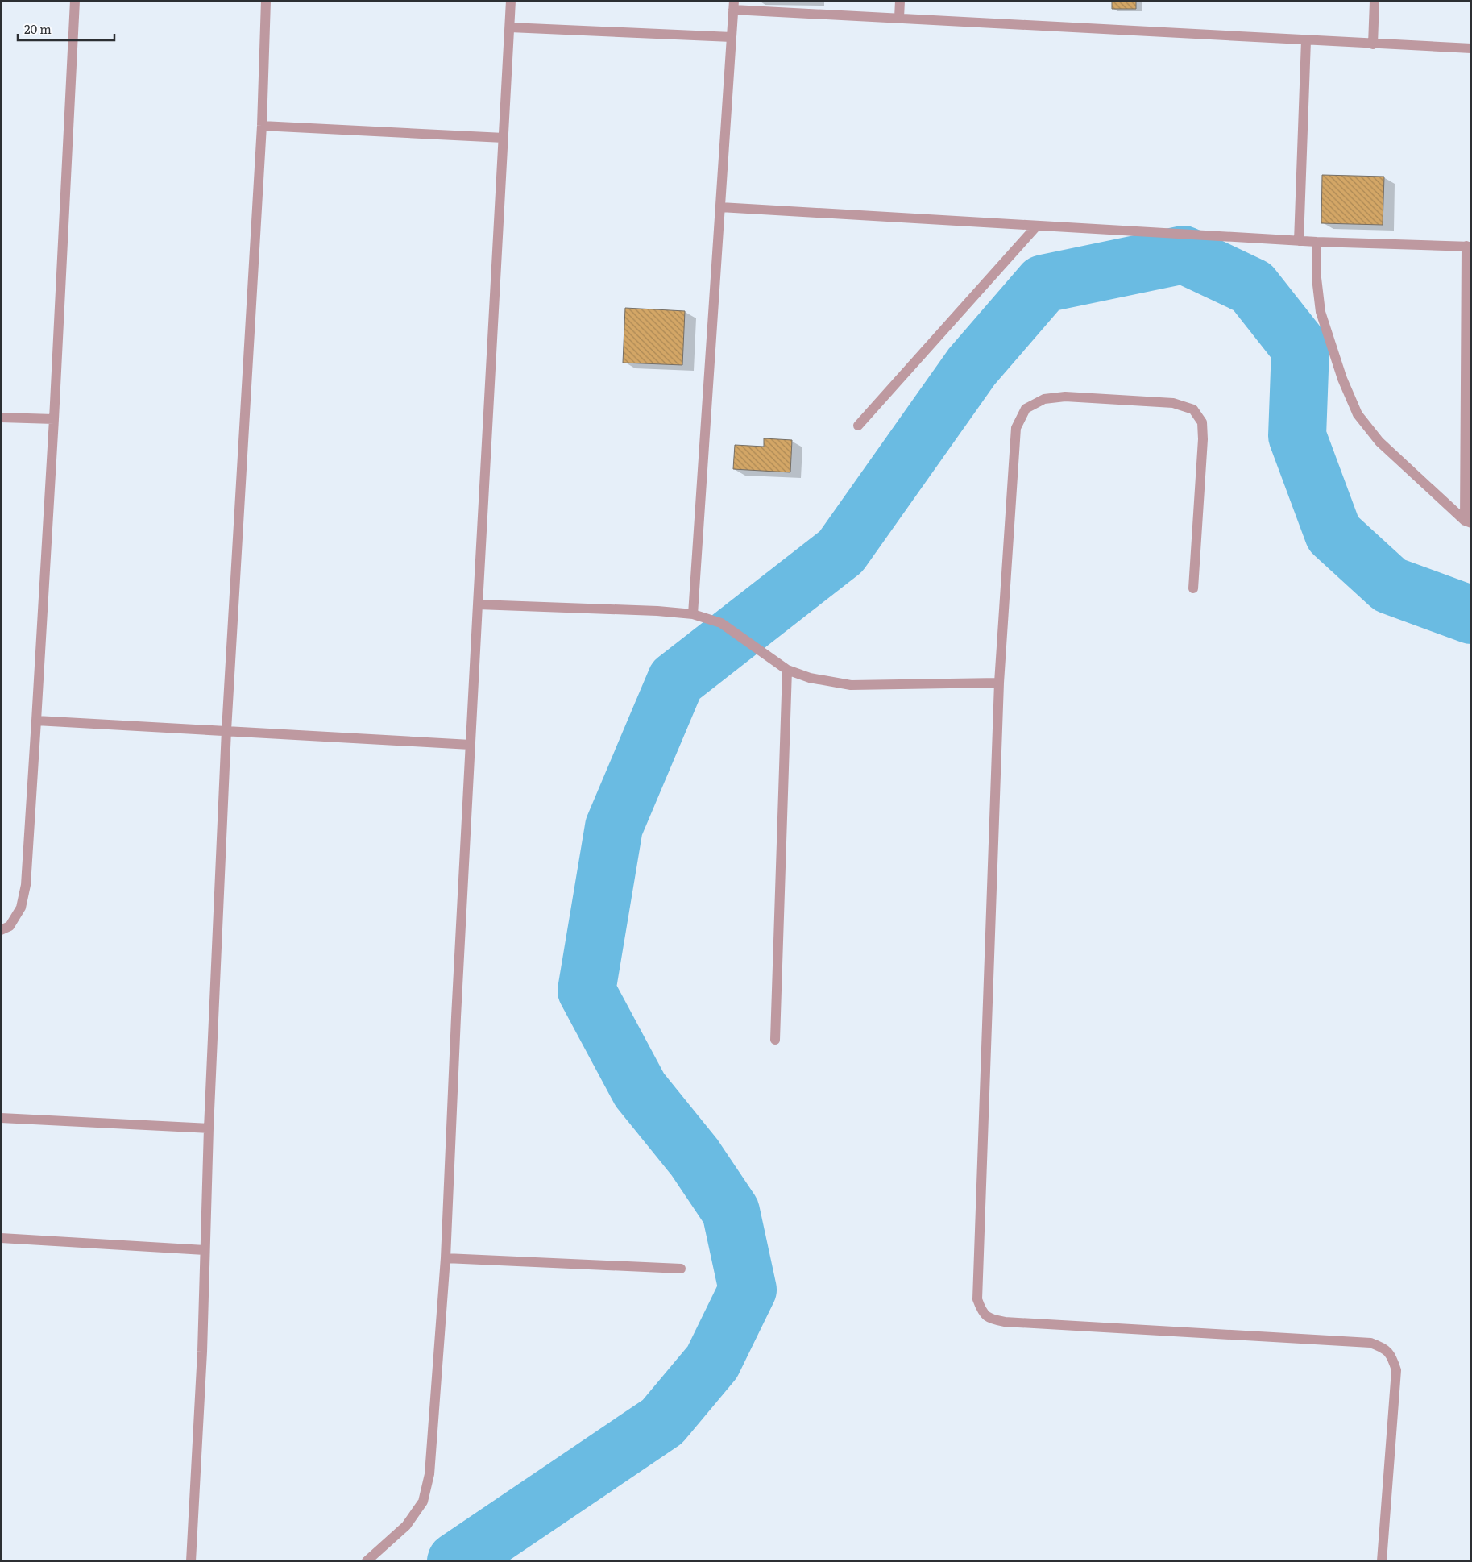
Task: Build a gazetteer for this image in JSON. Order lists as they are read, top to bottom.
{
  "scale_bar": "20 m"
}
